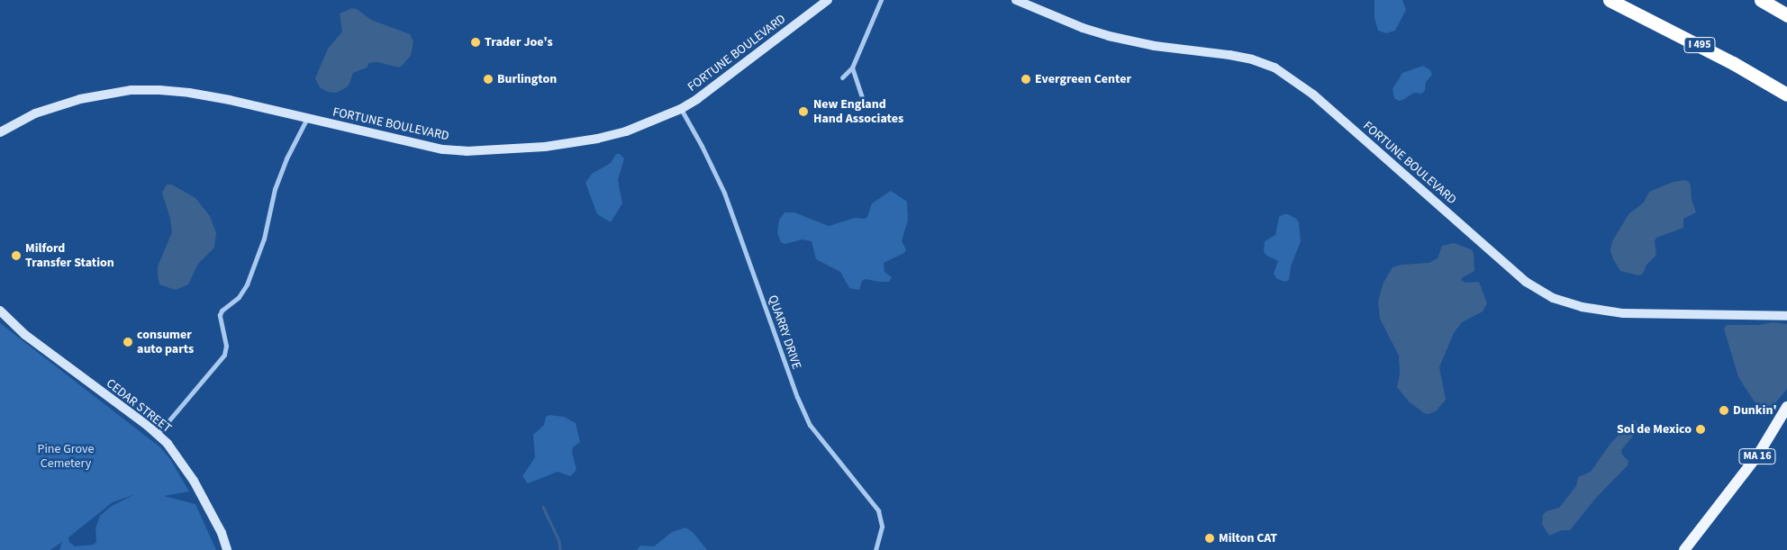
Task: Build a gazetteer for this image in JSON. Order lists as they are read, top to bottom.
{
  "streets": {
    "highway": ["I 495"],
    "main road": ["FORTUNE BOULEVARD", "CEDAR STREET", "MA 16"],
    "street": ["QUARRY DRIVE"]
  },
  "crossings": [
    ["FORTUNE BOULEVARD", "QUARRY DRIVE"]
  ],
  "parks": ["Pine Grove Cemetery"],
  "places": [
    "Trader Joe's",
    "Burlington",
    "Evergreen Center",
    "New England Hand Associates",
    "Milford Transfer Station",
    "consumer auto parts",
    "Dunkin'",
    "Sol de Mexico",
    "Milton CAT"
  ]
}
